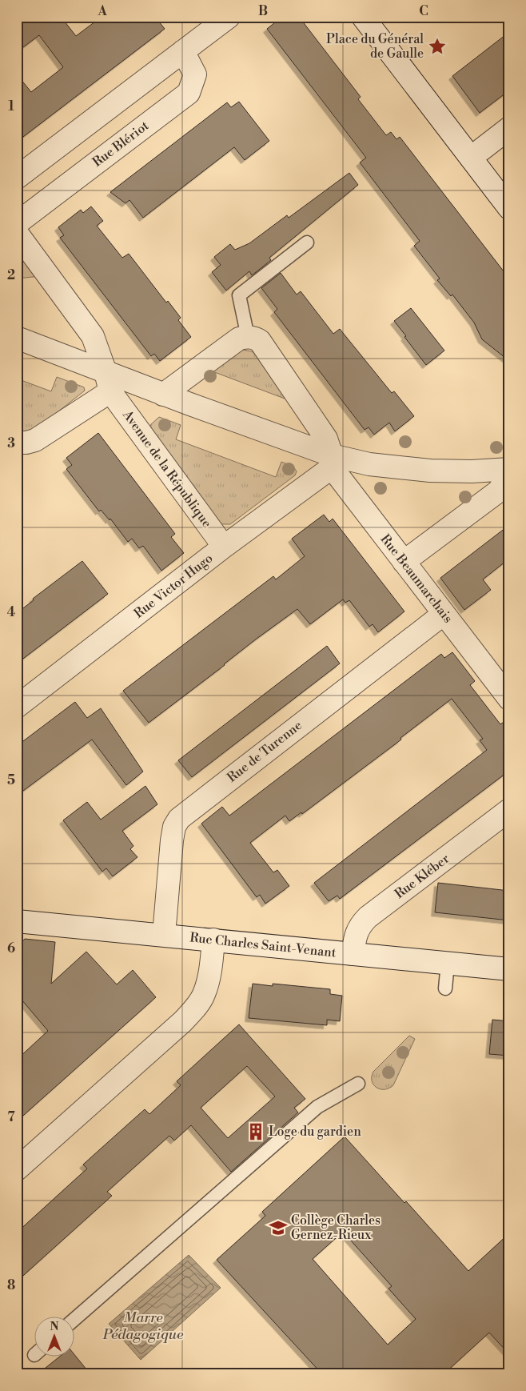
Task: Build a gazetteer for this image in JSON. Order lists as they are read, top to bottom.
{
  "streets": {
    "street": [
      "Rue Blériot",
      "Avenue de la République",
      "Rue Beaumarchais",
      "Rue Victor Hugo",
      "Rue de Turenne",
      "Rue Kléber",
      "Rue Charles Saint-Venant"
    ]
  },
  "crossings": [
    ["Avenue de la République", "Rue Victor Hugo"],
    ["Rue Beaumarchais", "Rue Victor Hugo"],
    ["Rue Beaumarchais", "Rue de Turenne"],
    ["Rue de Turenne", "Rue Charles Saint-Venant"],
    ["Rue Kléber", "Rue Charles Saint-Venant"]
  ],
  "water": ["Marre Pédagogique"],
  "places": {
    "place": ["Place du Général de Gaulle"],
    "building": ["Loge du gardien"],
    "school or university": ["Collège Charles Gernez-Rieux"]
  },
  "north": "top",
  "grid": {
    "columns": ["A", "B", "C"],
    "rows": [
      "1",
      "2",
      "3",
      "4",
      "5",
      "6",
      "7",
      "8"
    ]
  }
}
